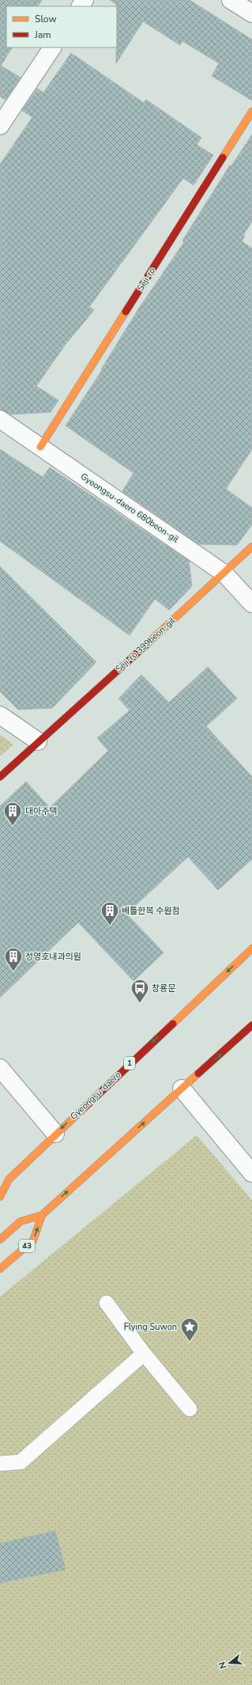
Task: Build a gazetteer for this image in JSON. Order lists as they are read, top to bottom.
{
  "streets": {
    "main road": [
      "Seji-ro",
      "Seji-ro 399beon-gil",
      "1",
      "Gyeongsu-daero",
      "43"
    ],
    "street": ["Gyeongsu-daero 680beon-gil"]
  },
  "crossings": [
    ["Seji-ro", "Gyeongsu-daero 680beon-gil"],
    ["Gyeongsu-daero 680beon-gil", "Seji-ro 399beon-gil"]
  ],
  "places": {
    "building": ["대아주택", "베틀한복 수원점", "정영호내과의원"],
    "bus stop": ["창룡문"],
    "place": ["Flying Suwon"]
  },
  "legend": ["Slow", "Jam"],
  "north": "left"
}
